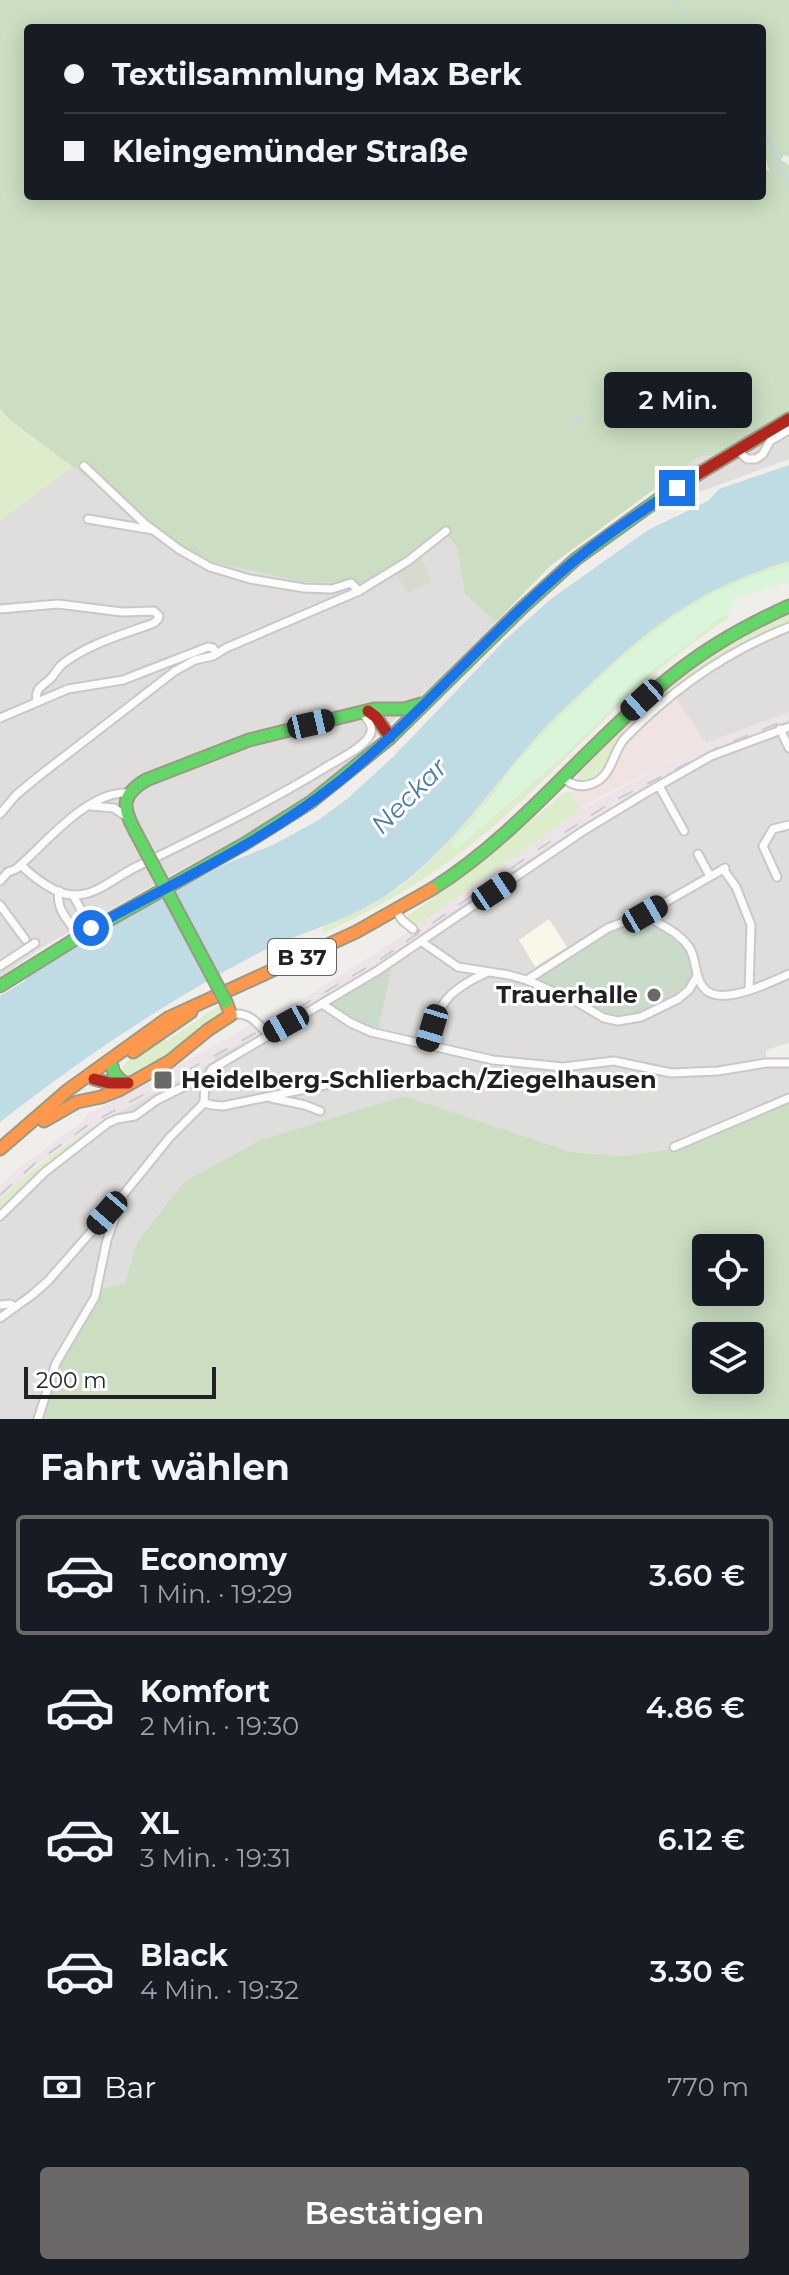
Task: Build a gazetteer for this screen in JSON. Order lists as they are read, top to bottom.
{
  "streets": {
    "main road": ["B 37"]
  },
  "water": ["Neckar"],
  "places": {
    "other": ["Trauerhalle"],
    "transit": ["Heidelberg-Schlierbach/Ziegelhausen"]
  },
  "scale_bar": "200 m",
  "page": {
    "banner": ["Textilsammlung Max Berk", "Kleingemünder Straße"],
    "bubble": "2 Min.",
    "scale": "200 m",
    "heading": "Fahrt wählen",
    "list": [
      {
        "name": "Economy",
        "note": "1 Min. · 19:29",
        "value": "3.60 €"
      },
      {
        "name": "Komfort",
        "note": "2 Min. · 19:30",
        "value": "4.86 €"
      },
      {
        "name": "XL",
        "note": "3 Min. · 19:31",
        "value": "6.12 €"
      },
      {
        "name": "Black",
        "note": "4 Min. · 19:32",
        "value": "3.30 €"
      }
    ],
    "pay": ["Bar", "770 m"],
    "buttons": "Bestätigen"
  }
}
